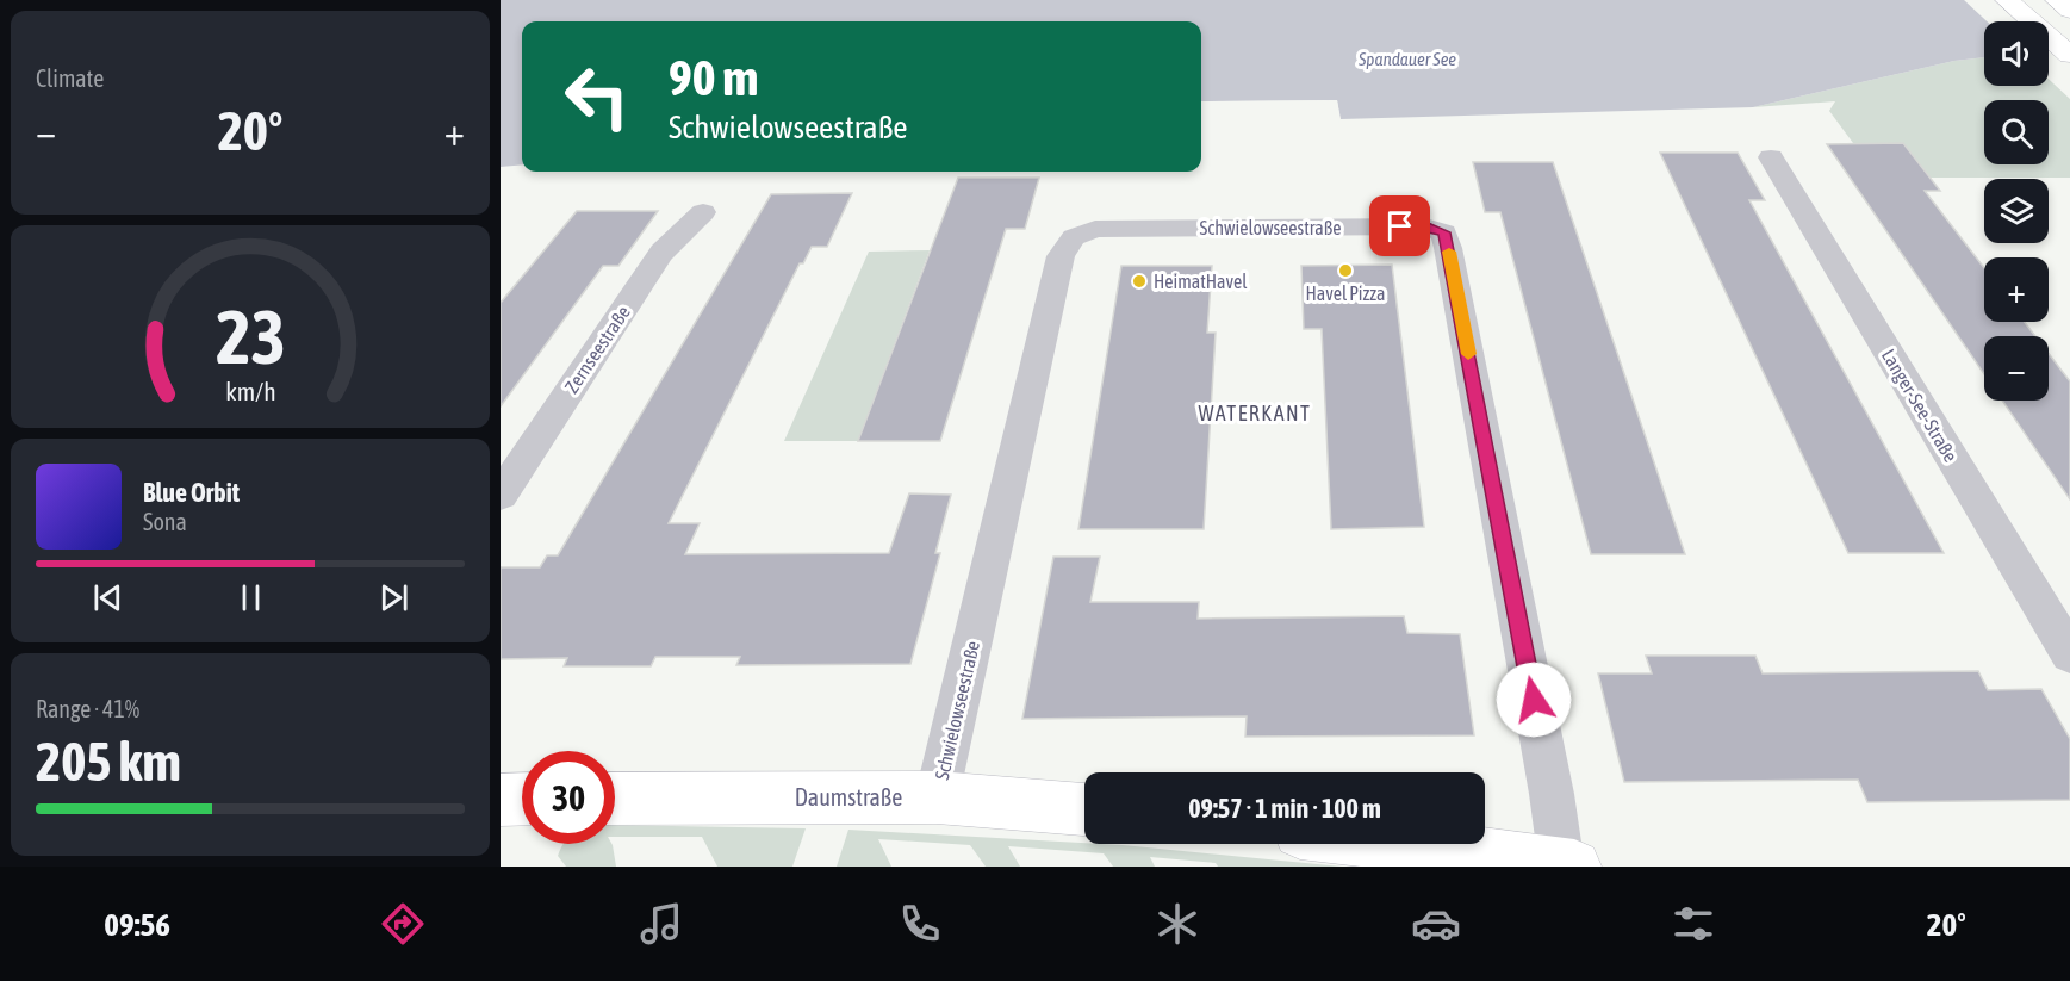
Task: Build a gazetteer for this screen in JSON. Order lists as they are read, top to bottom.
{
  "streets": {
    "main road": ["Daumstraße"],
    "street": ["Schwielowseestraße", "Zernseestraße", "Langer-See-Straße"]
  },
  "crossings": [
    ["Schwielowseestraße", "Daumstraße"]
  ],
  "districts": ["WATERKANT"],
  "water": ["Spandauer See"],
  "places": ["Havel Pizza", "HeimatHavel"],
  "page": {
    "tile": [
      "Climate",
      ["Range · 41%", "205 km"]
    ],
    "map_buttons": ["+", "−"],
    "turn": ["90 m", "Schwielowseestraße"],
    "heat": ["−", "20°", "+"],
    "song": ["Blue Orbit", "Sona"],
    "limit": "30",
    "trip": "09:57 · 1 min · 100 m",
    "tabs": ["09:56", "20°"],
    "gauge": ["23", "km/h"]
  }
}
